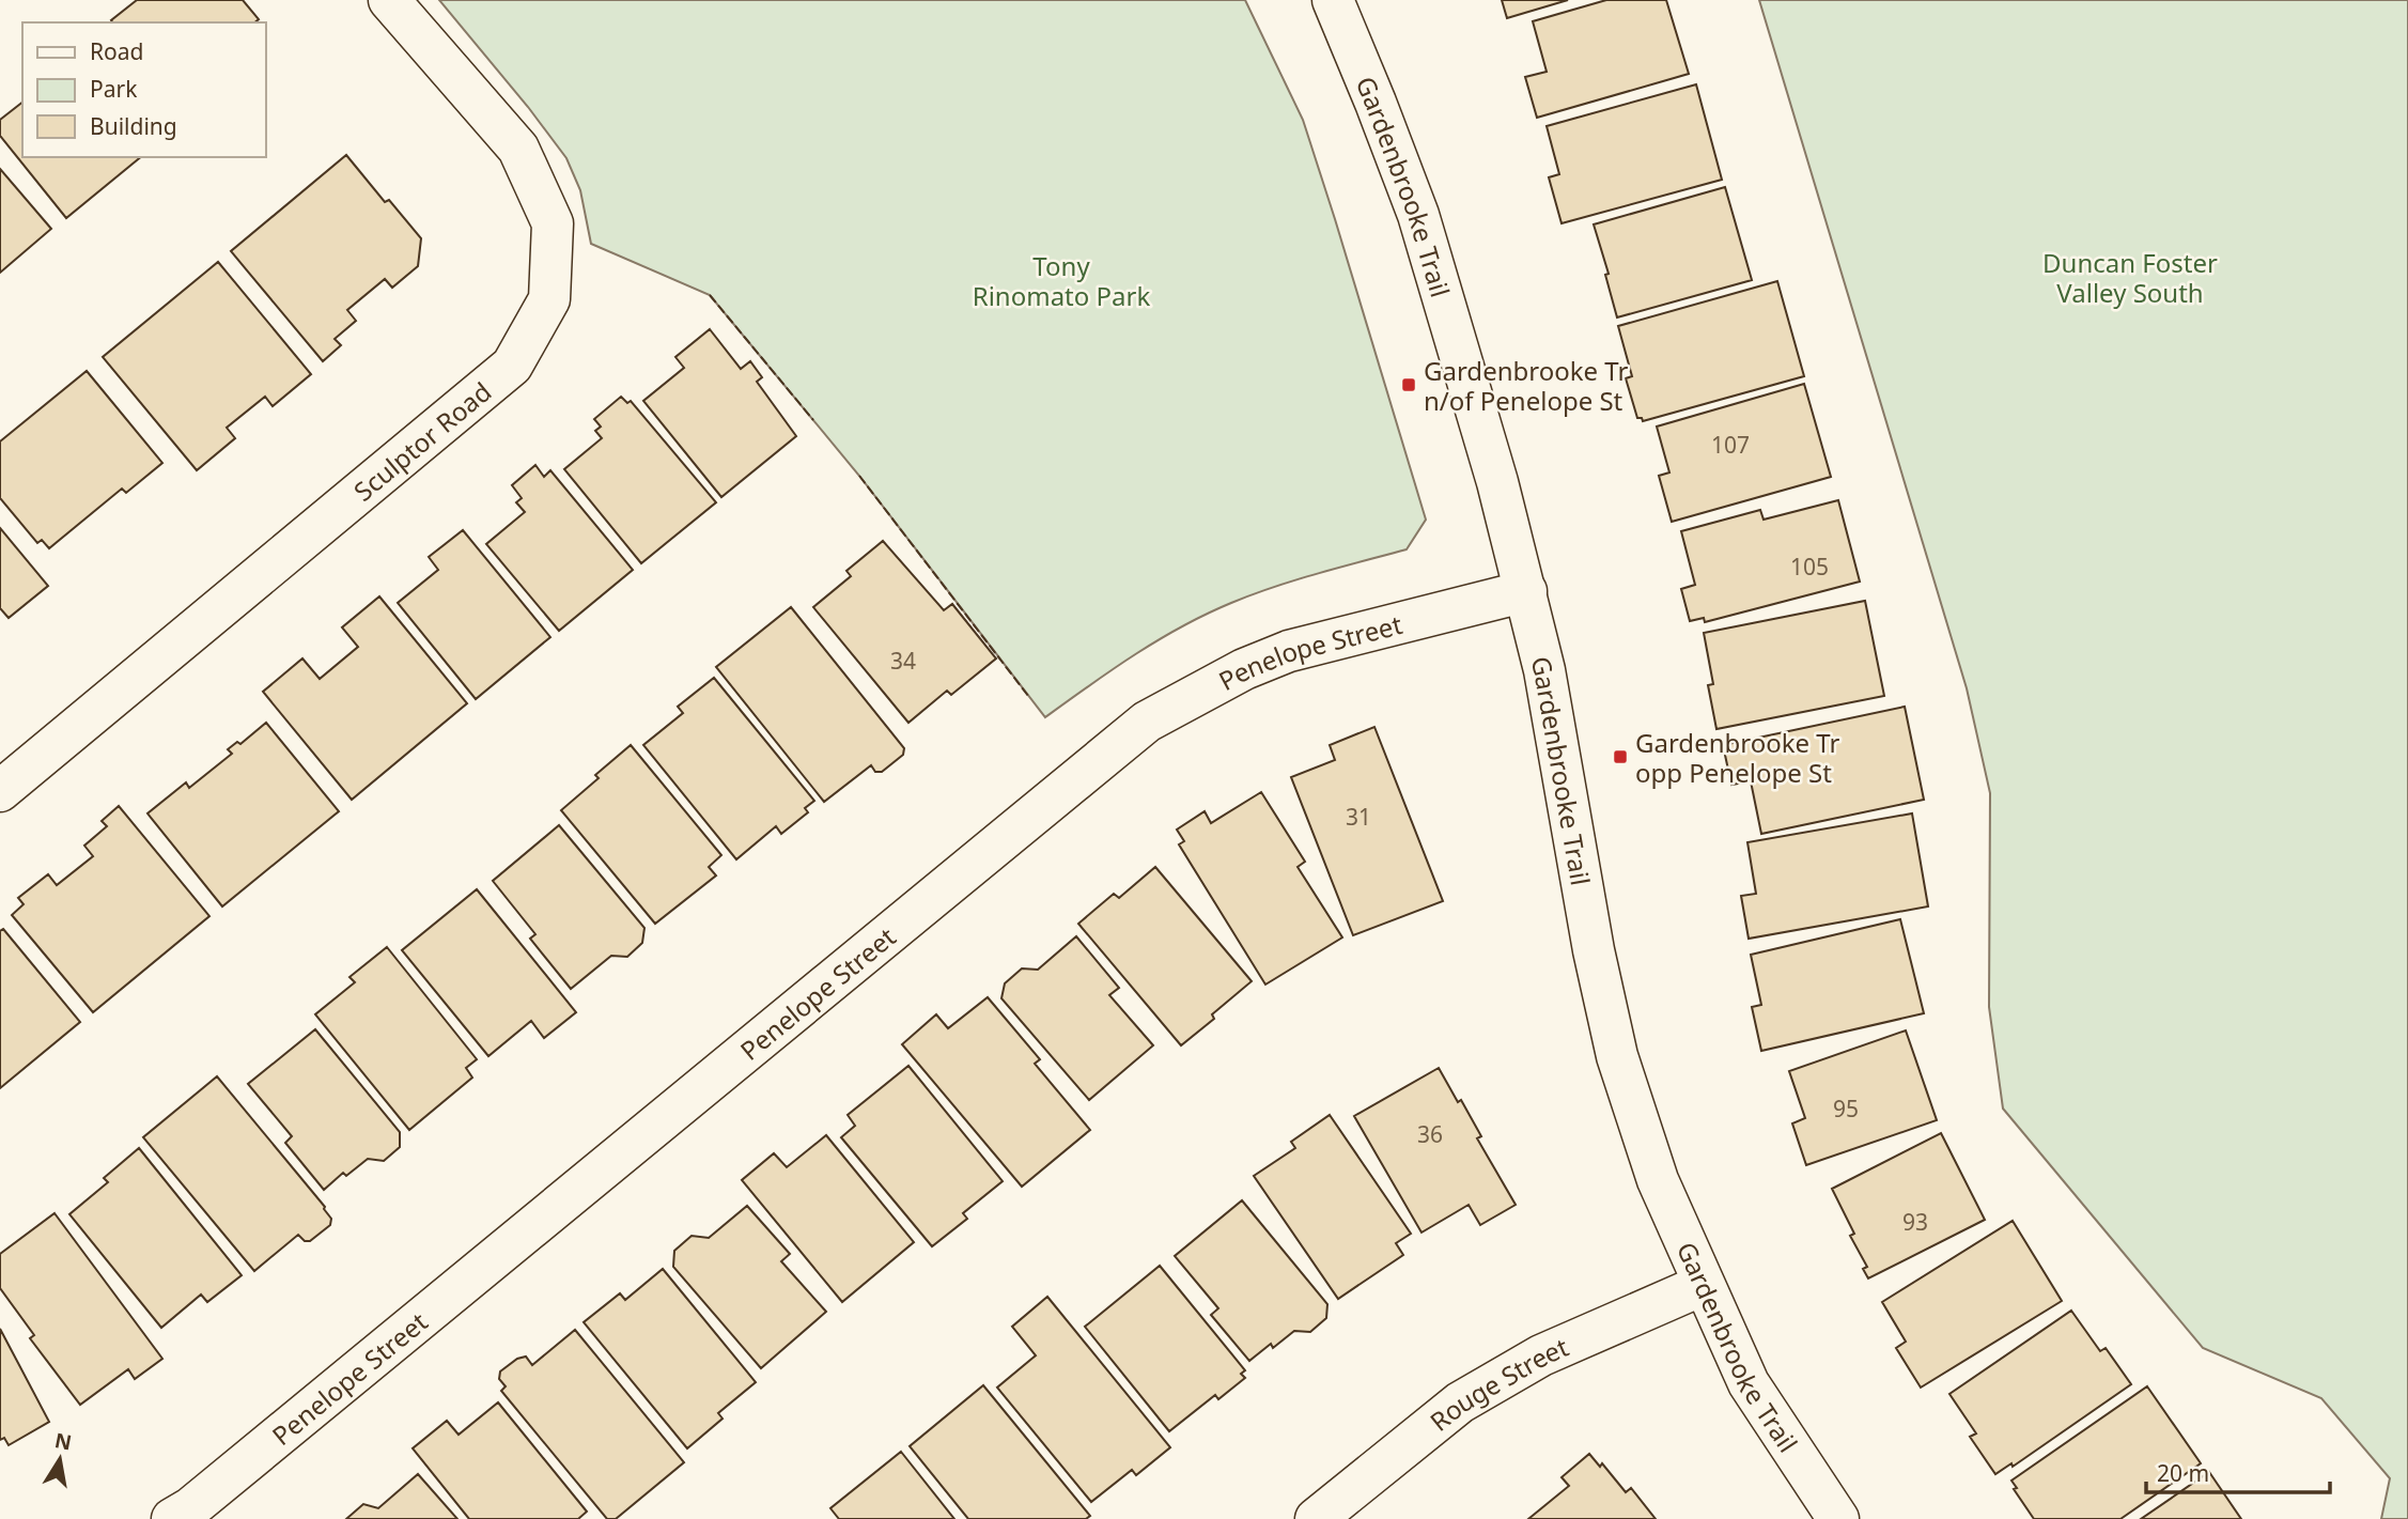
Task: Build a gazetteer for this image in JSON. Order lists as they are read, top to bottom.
{
  "streets": {
    "street": [
      "Gardenbrooke Trail",
      "Sculptor Road",
      "Penelope Street",
      "Rouge Street"
    ]
  },
  "crossings": [
    ["Gardenbrooke Trail", "Penelope Street"],
    ["Gardenbrooke Trail", "Rouge Street"]
  ],
  "parks": ["Duncan Foster Valley South", "Tony Rinomato Park"],
  "places": {
    "transit": ["Gardenbrooke Tr n/of Penelope St", "Gardenbrooke Tr opp Penelope St"]
  },
  "house_numbers": [
    "107",
    "105",
    "34",
    "31",
    "95",
    "36",
    "93"
  ],
  "legend": ["Road", "Park", "Building"],
  "scale_bar": "20 m",
  "north": "top"
}
